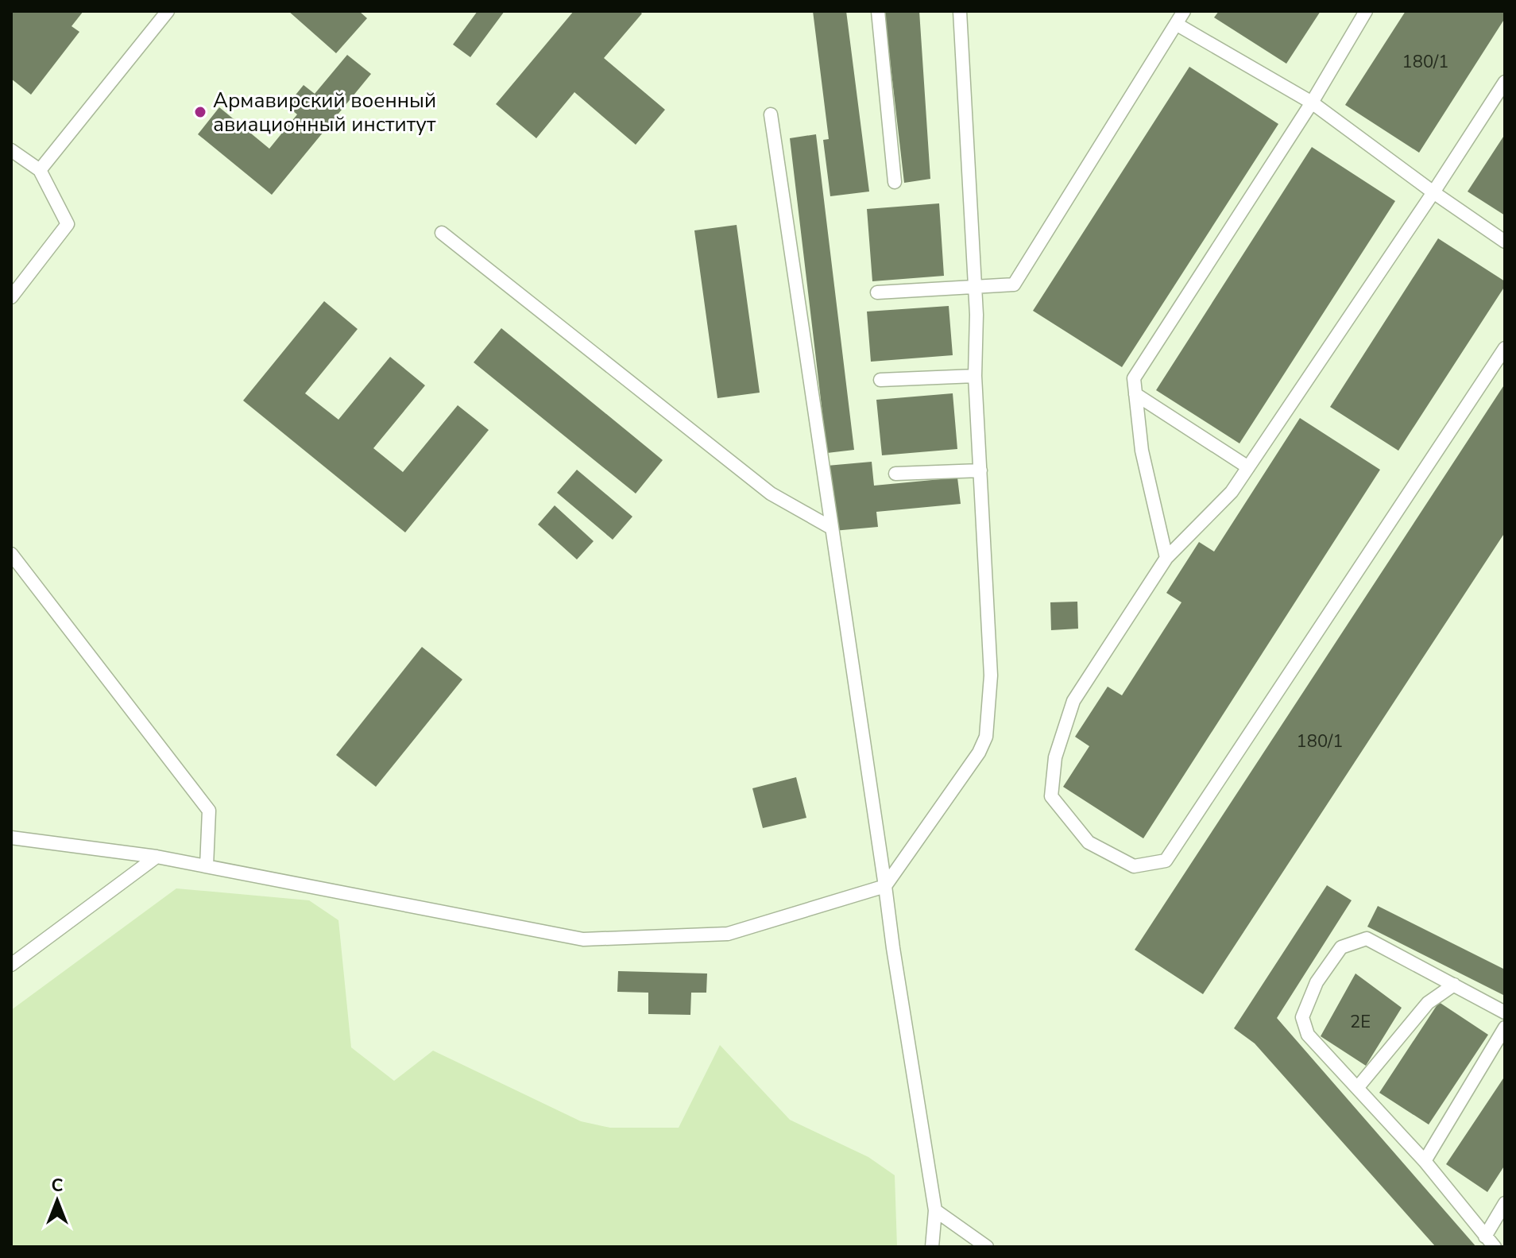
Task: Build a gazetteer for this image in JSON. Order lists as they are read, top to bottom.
{
  "places": ["Армавирский военный авиационный институт"],
  "house_numbers": ["180/1", "180/1", "2Е"],
  "north": "top"
}
